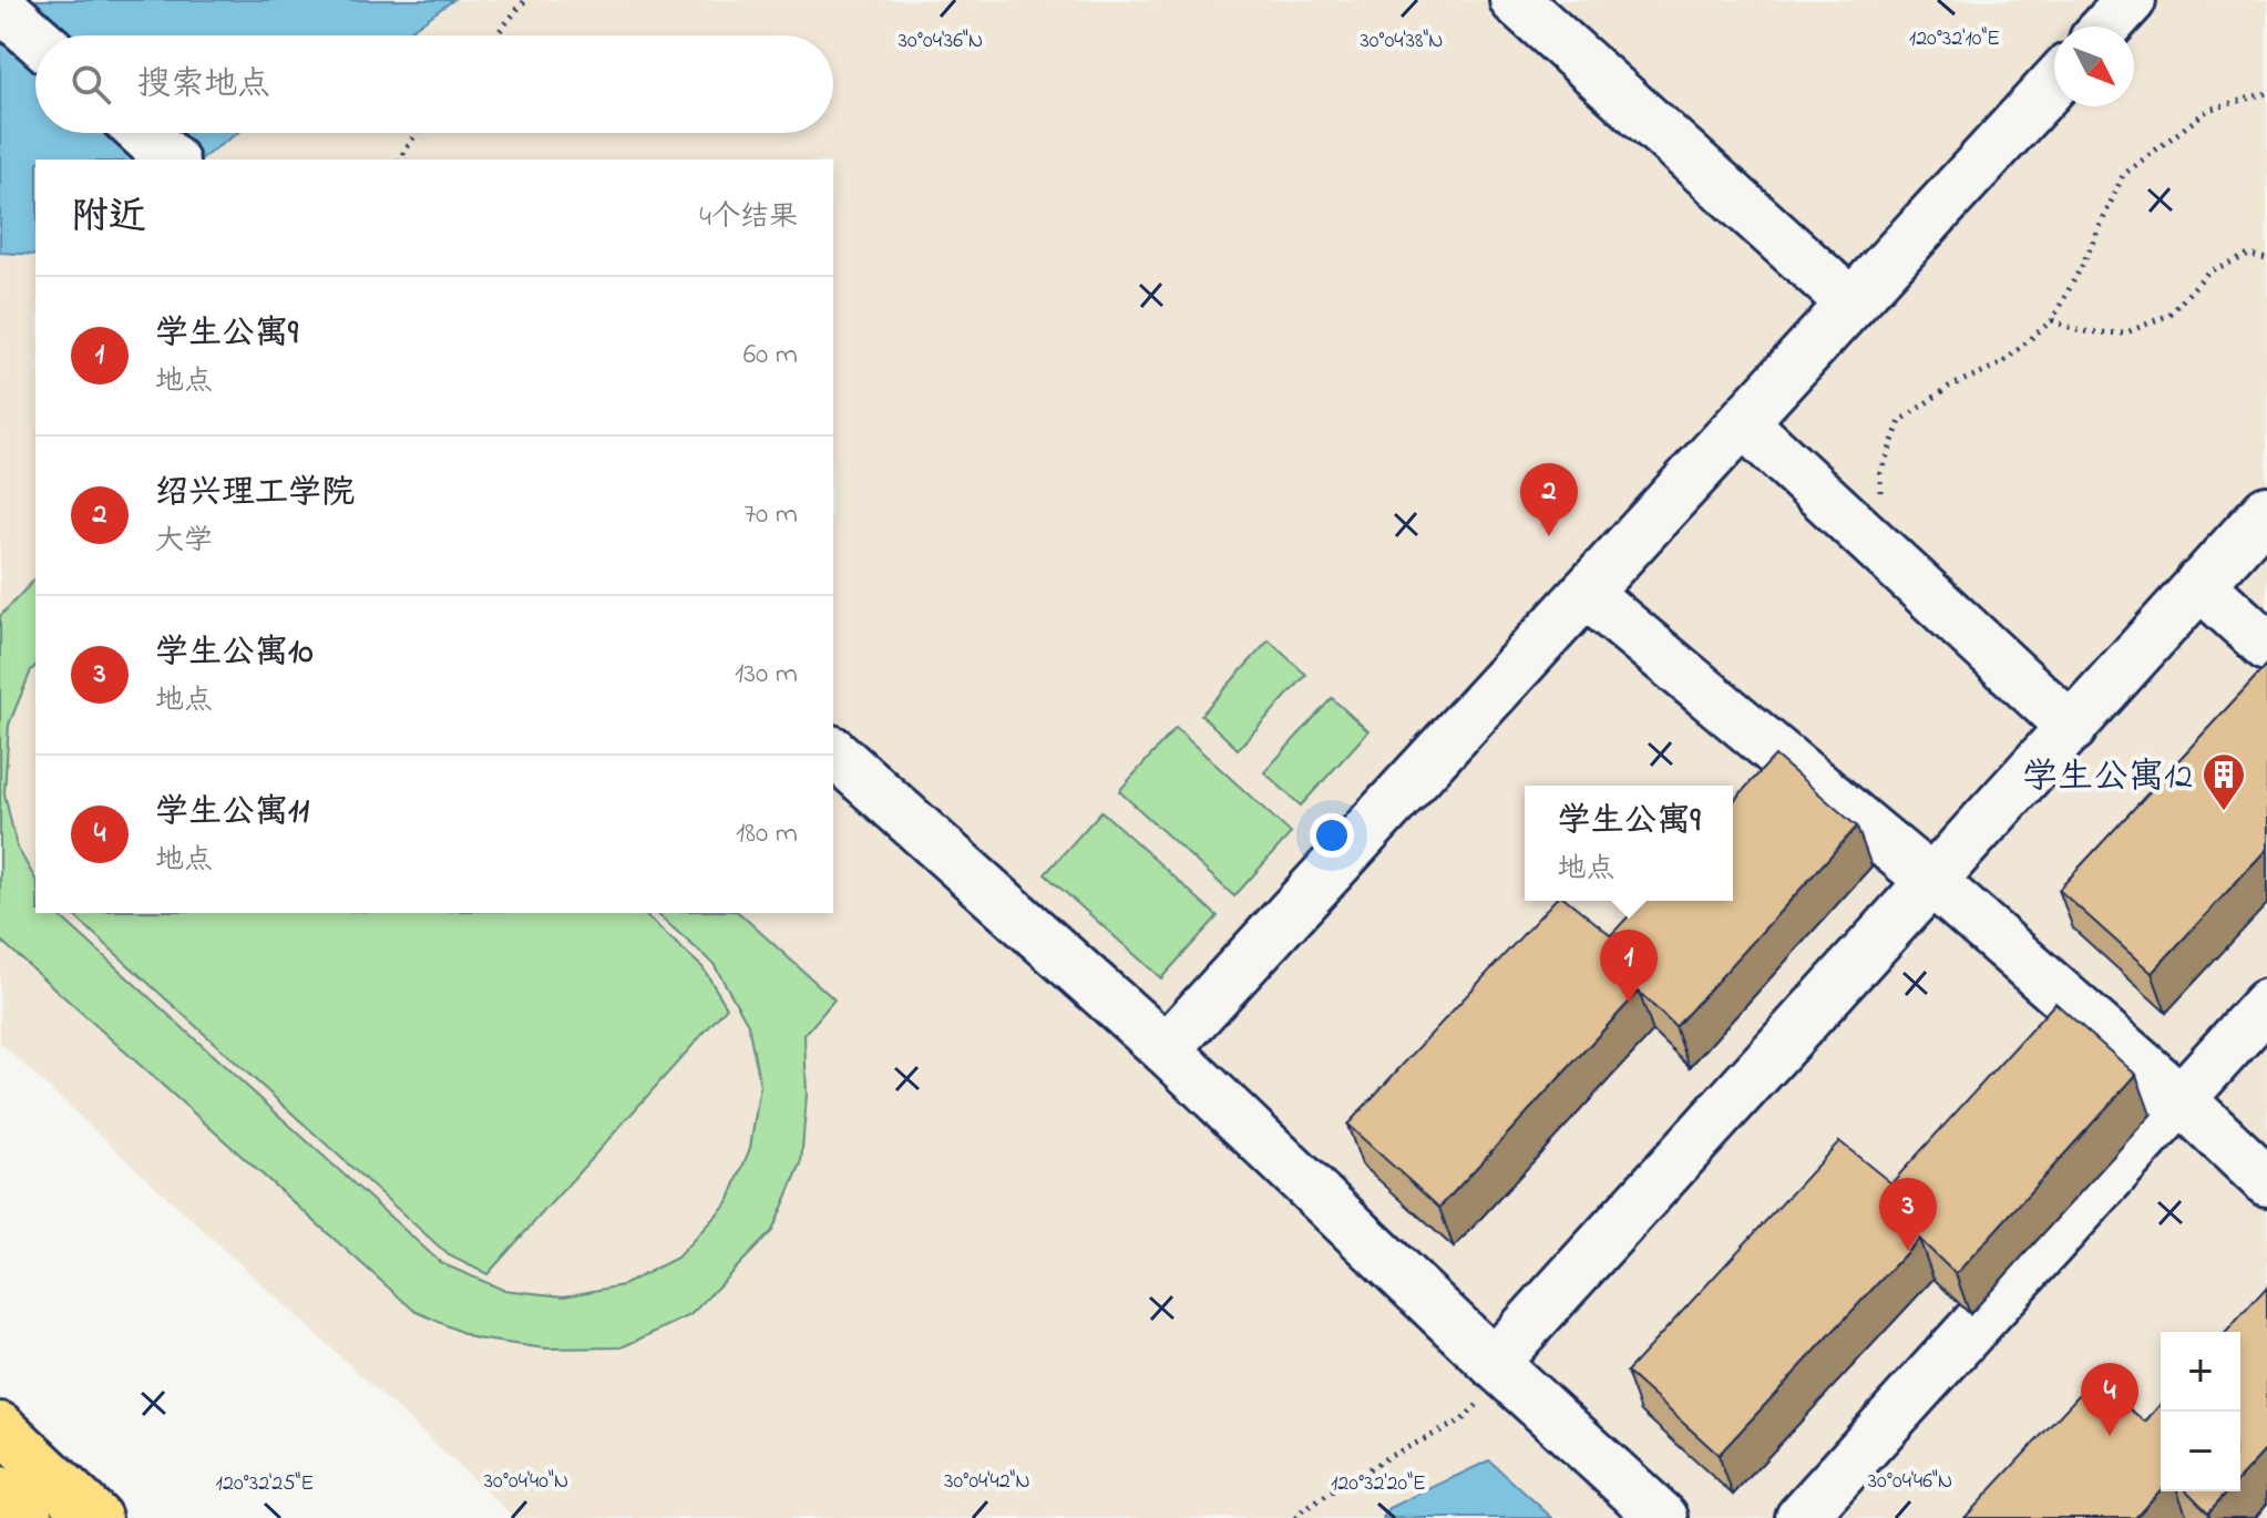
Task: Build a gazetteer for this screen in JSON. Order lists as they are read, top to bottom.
{
  "places": {
    "building": ["学生公寓12"]
  },
  "north": "bottom right",
  "page": {
    "search": "搜索地点",
    "heading": ["附近", "4个结果"],
    "list": [
      {
        "mark": "1",
        "name": "学生公寓9",
        "note": "地点",
        "value": "60 m"
      },
      {
        "mark": "2",
        "name": "绍兴理工学院",
        "note": "大学",
        "value": "70 m"
      },
      {
        "mark": "3",
        "name": "学生公寓10",
        "note": "地点",
        "value": "130 m"
      },
      {
        "mark": "4",
        "name": "学生公寓11",
        "note": "地点",
        "value": "180 m"
      }
    ],
    "pins": [
      "2",
      "1",
      "3",
      "4"
    ],
    "popup": ["学生公寓9", "地点"],
    "map_buttons": ["+", "−"]
  },
  "coordinates": [
    "120°32'10\"E",
    "30°04'36\"N",
    "30°04'38\"N",
    "30°04'40\"N",
    "30°04'42\"N",
    "30°04'46\"N",
    "120°32'25\"E",
    "120°32'20\"E"
  ]
}
